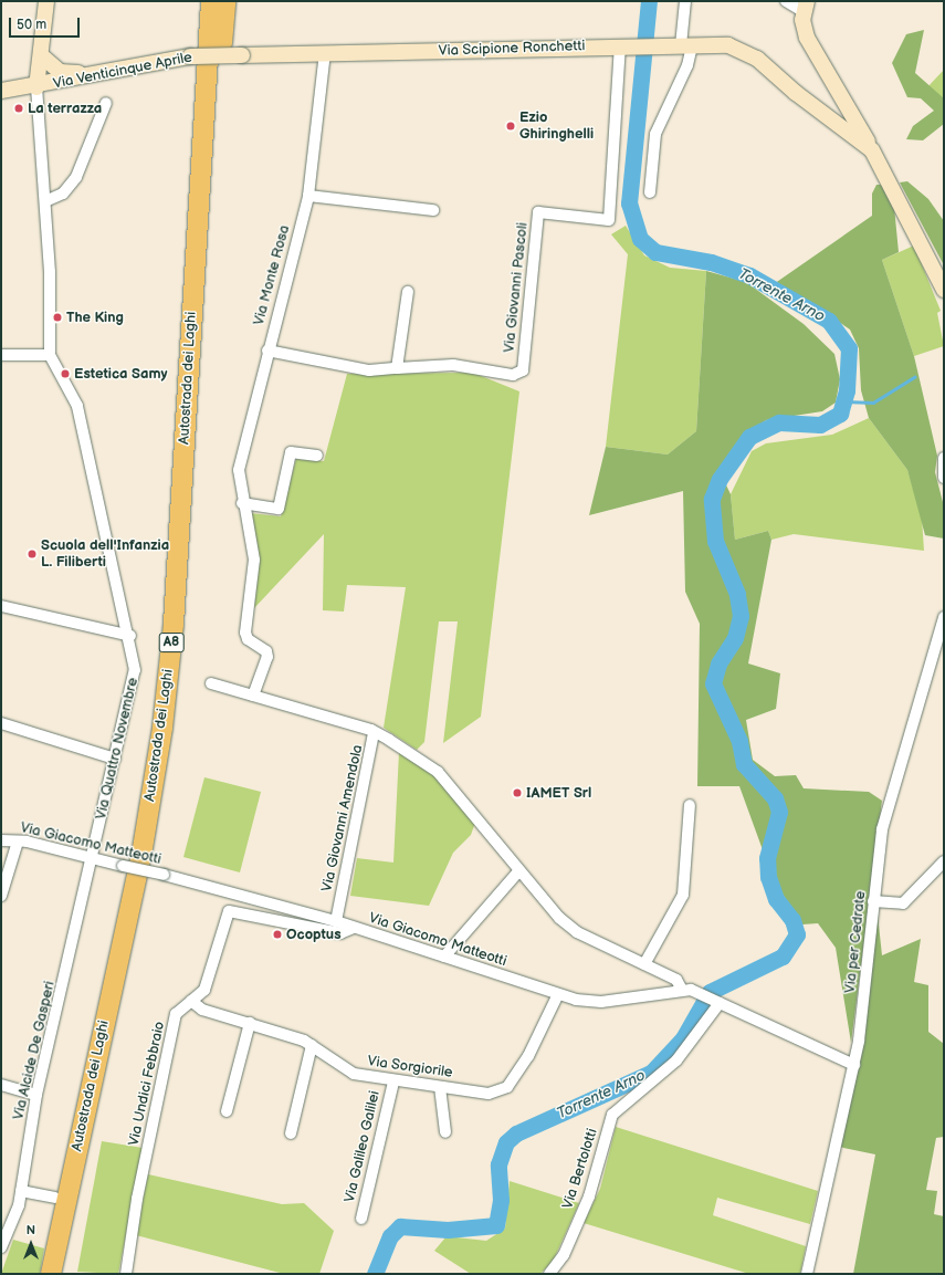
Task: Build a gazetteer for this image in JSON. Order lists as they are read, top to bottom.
{
  "streets": {
    "highway": ["Autostrada dei Laghi", "A8"],
    "street": [
      "Via Scipione Ronchetti",
      "Via Venticinque Aprile",
      "Via Monte Rosa",
      "Via Giovanni Pascoli",
      "Via Quattro Novembre",
      "Via Giovanni Amendola",
      "Via Giacomo Matteotti",
      "Via per Cedrate",
      "Via Alcide De Gasperi",
      "Via Sorgiorile",
      "Via Undici Febbraio",
      "Via Galileo Galilei",
      "Via Bertolotti"
    ]
  },
  "crossings": [
    ["Via Scipione Ronchetti", "Via Venticinque Aprile"],
    ["Via Scipione Ronchetti", "Via Monte Rosa"],
    ["Via Scipione Ronchetti", "Via Giovanni Pascoli"],
    ["Via Venticinque Aprile", "Via Monte Rosa"],
    ["Via Venticinque Aprile", "Via Quattro Novembre"],
    ["Via Monte Rosa", "Via Giovanni Pascoli"],
    ["Via Monte Rosa", "Via Giovanni Amendola"],
    ["Via Quattro Novembre", "Via Giacomo Matteotti"],
    ["Via Quattro Novembre", "Via Alcide De Gasperi"],
    ["Via Giovanni Amendola", "Via Giacomo Matteotti"],
    ["Via Giacomo Matteotti", "Via per Cedrate"],
    ["Via Giacomo Matteotti", "Via Alcide De Gasperi"],
    ["Via Giacomo Matteotti", "Via Sorgiorile"],
    ["Via Giacomo Matteotti", "Via Undici Febbraio"],
    ["Via Giacomo Matteotti", "Via Bertolotti"],
    ["Via Sorgiorile", "Via Undici Febbraio"],
    ["Via Sorgiorile", "Via Galileo Galilei"]
  ],
  "water": ["Torrente Arno"],
  "places": [
    "La terrazza",
    "Ezio Ghiringhelli",
    "The King",
    "Estetica Samy",
    "Scuola dell'Infanzia L. Filiberti",
    "IAMET Srl",
    "Ocoptus"
  ],
  "scale_bar": "50 m",
  "north": "top"
}
